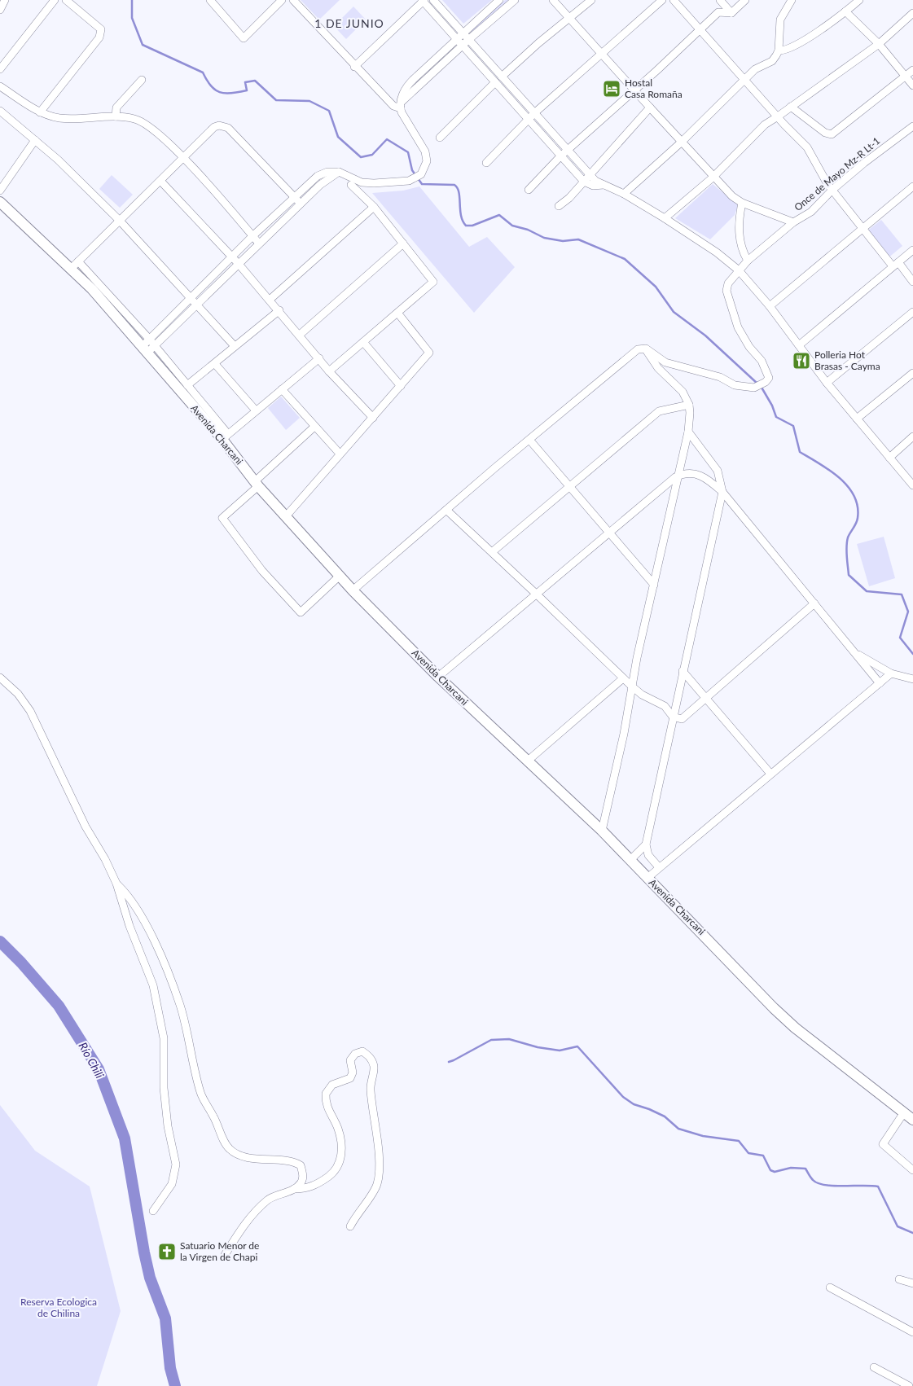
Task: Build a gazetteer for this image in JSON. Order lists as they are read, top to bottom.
{
  "streets": {
    "main road": ["Avenida Charcani"],
    "street": ["Once de Mayo Mz-R Lt-1"]
  },
  "districts": ["1 DE JUNIO"],
  "water": ["Río Chili"],
  "parks": ["Reserva Ecologica de Chilina"],
  "places": {
    "hotel": ["Hostal Casa Romaña"],
    "restaurant": ["Polleria Hot Brasas - Cayma"],
    "church": ["Satuario Menor de la Virgen de Chapi"]
  }
}
